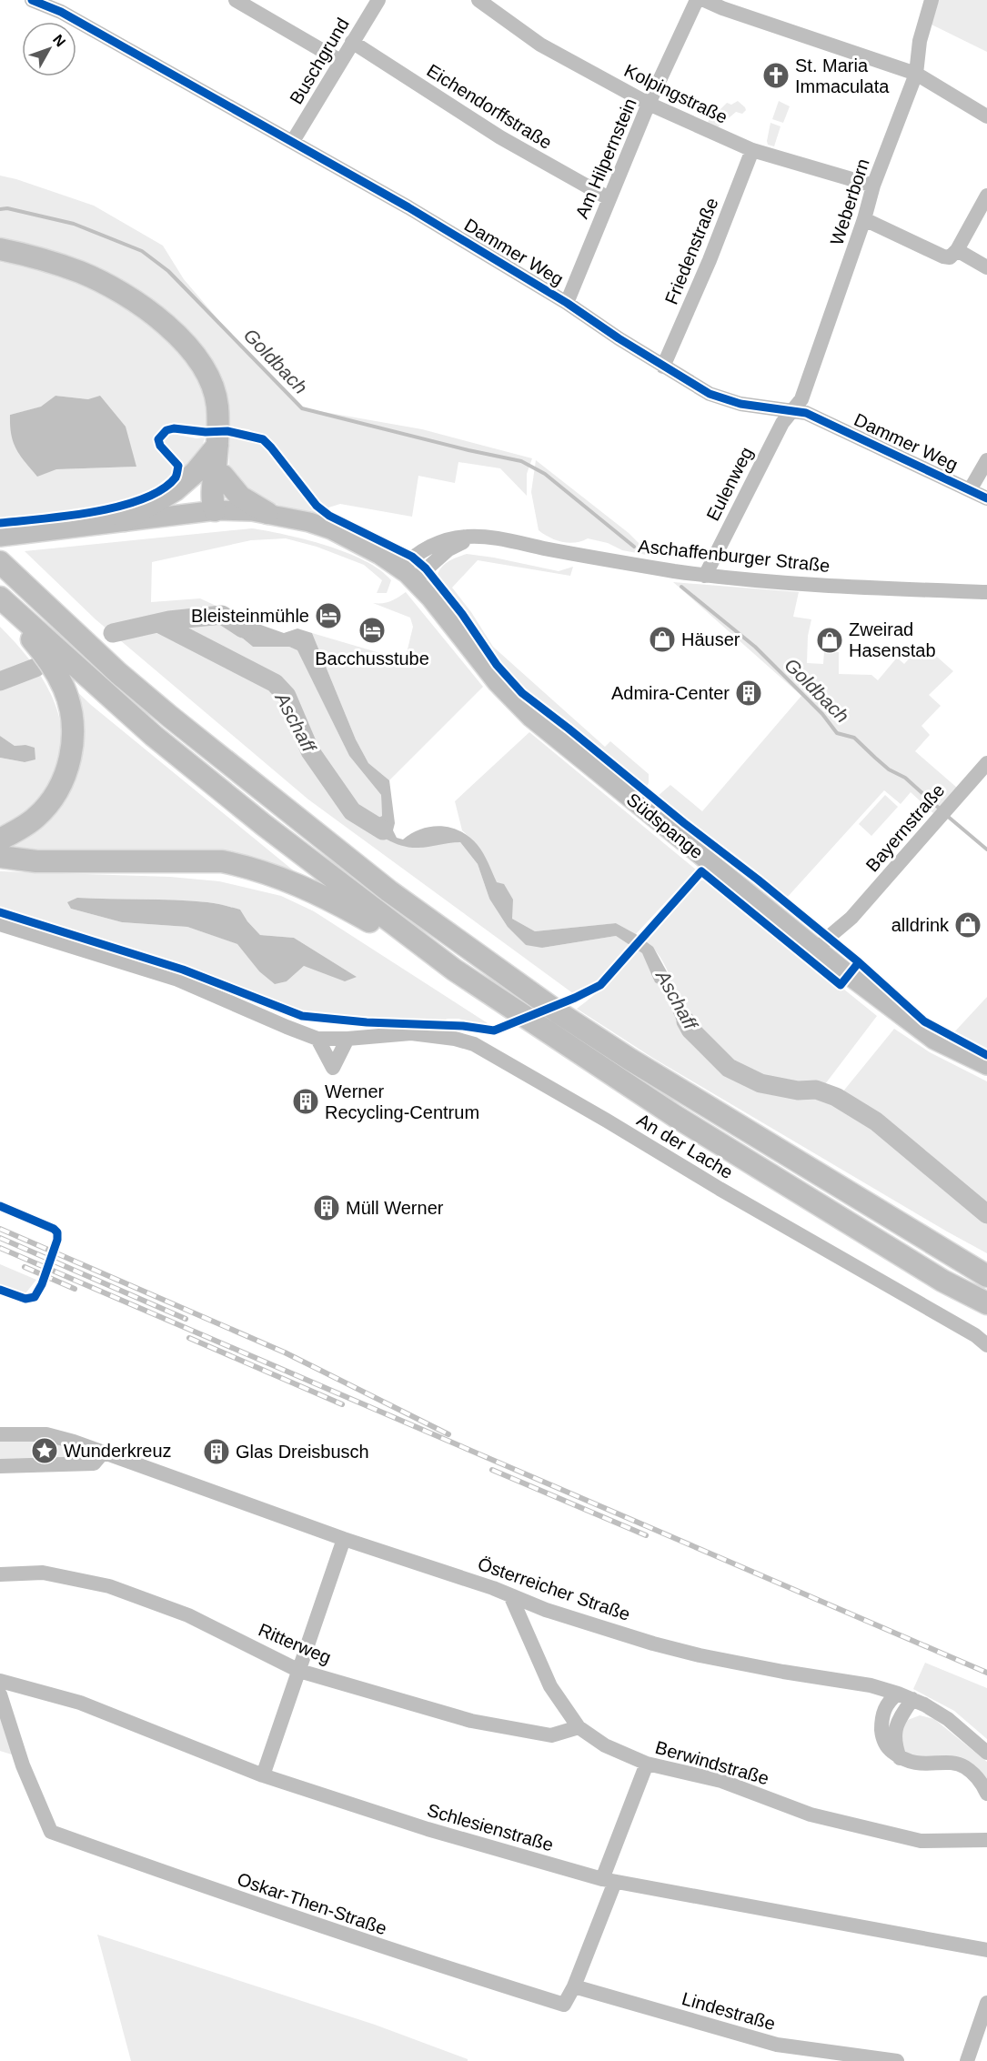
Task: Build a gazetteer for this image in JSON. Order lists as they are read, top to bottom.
{
  "streets": {
    "main road": ["Südspange"],
    "street": [
      "Buschgrund",
      "Kolpingstraße",
      "Eichendorffstraße",
      "Am Hilpernstein",
      "Weberborn",
      "Friedenstraße",
      "Dammer Weg",
      "Eulenweg",
      "Aschaffenburger Straße",
      "Bayernstraße",
      "An der Lache",
      "Österreicher Straße",
      "Ritterweg",
      "Berwindstraße",
      "Schlesienstraße",
      "Oskar-Then-Straße",
      "Lindestraße"
    ]
  },
  "crossings": [
    ["Buschgrund", "Eichendorffstraße"],
    ["Buschgrund", "Dammer Weg"],
    ["Kolpingstraße", "Am Hilpernstein"],
    ["Kolpingstraße", "Weberborn"],
    ["Kolpingstraße", "Friedenstraße"],
    ["Eichendorffstraße", "Am Hilpernstein"],
    ["Am Hilpernstein", "Dammer Weg"],
    ["Weberborn", "Dammer Weg"],
    ["Weberborn", "Eulenweg"],
    ["Friedenstraße", "Dammer Weg"],
    ["Dammer Weg", "Eulenweg"],
    ["Eulenweg", "Aschaffenburger Straße"],
    ["Aschaffenburger Straße", "Südspange"],
    ["Südspange", "Bayernstraße"],
    ["Österreicher Straße", "Berwindstraße"],
    ["Ritterweg", "Berwindstraße"],
    ["Oskar-Then-Straße", "Lindestraße"]
  ],
  "water": ["Goldbach", "Aschaff"],
  "places": {
    "church": ["St. Maria Immaculata"],
    "hotel": ["Bleisteinmühle", "Bacchusstube"],
    "shop": ["Häuser", "Zweirad Hasenstab", "alldrink"],
    "building": [
      "Admira-Center",
      "Werner Recycling-Centrum",
      "Müll Werner",
      "Glas Dreisbusch"
    ],
    "place": ["Wunderkreuz"]
  },
  "north": "top right"
}
